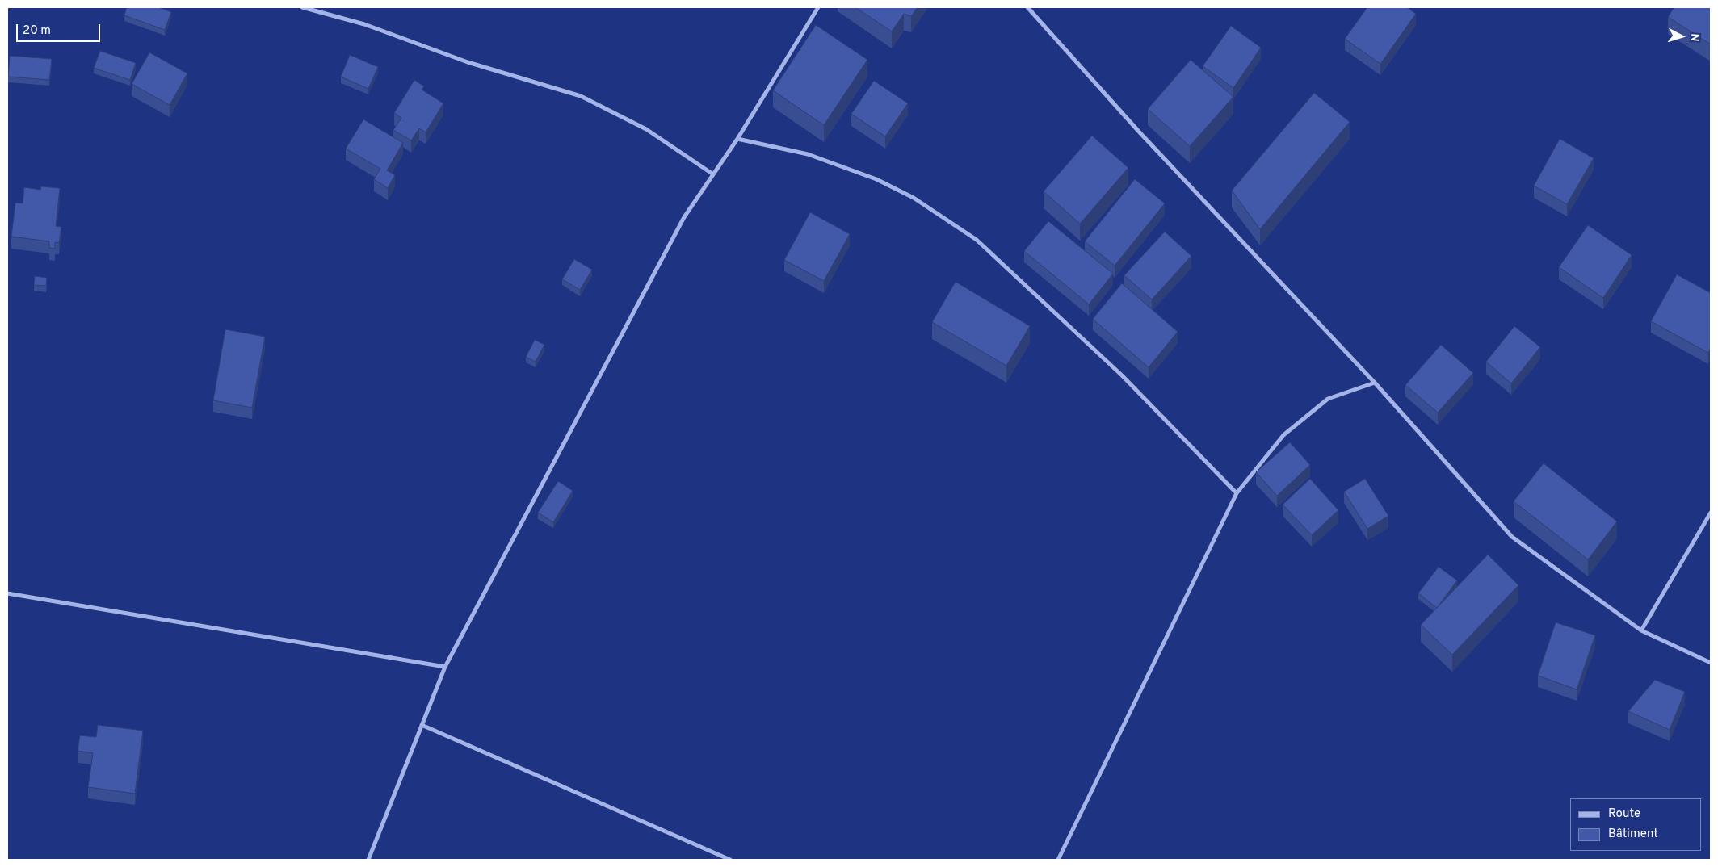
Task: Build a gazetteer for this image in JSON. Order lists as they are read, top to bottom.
{
  "legend": ["Route", "Bâtiment"],
  "scale_bar": "20 m",
  "north": "right"
}
